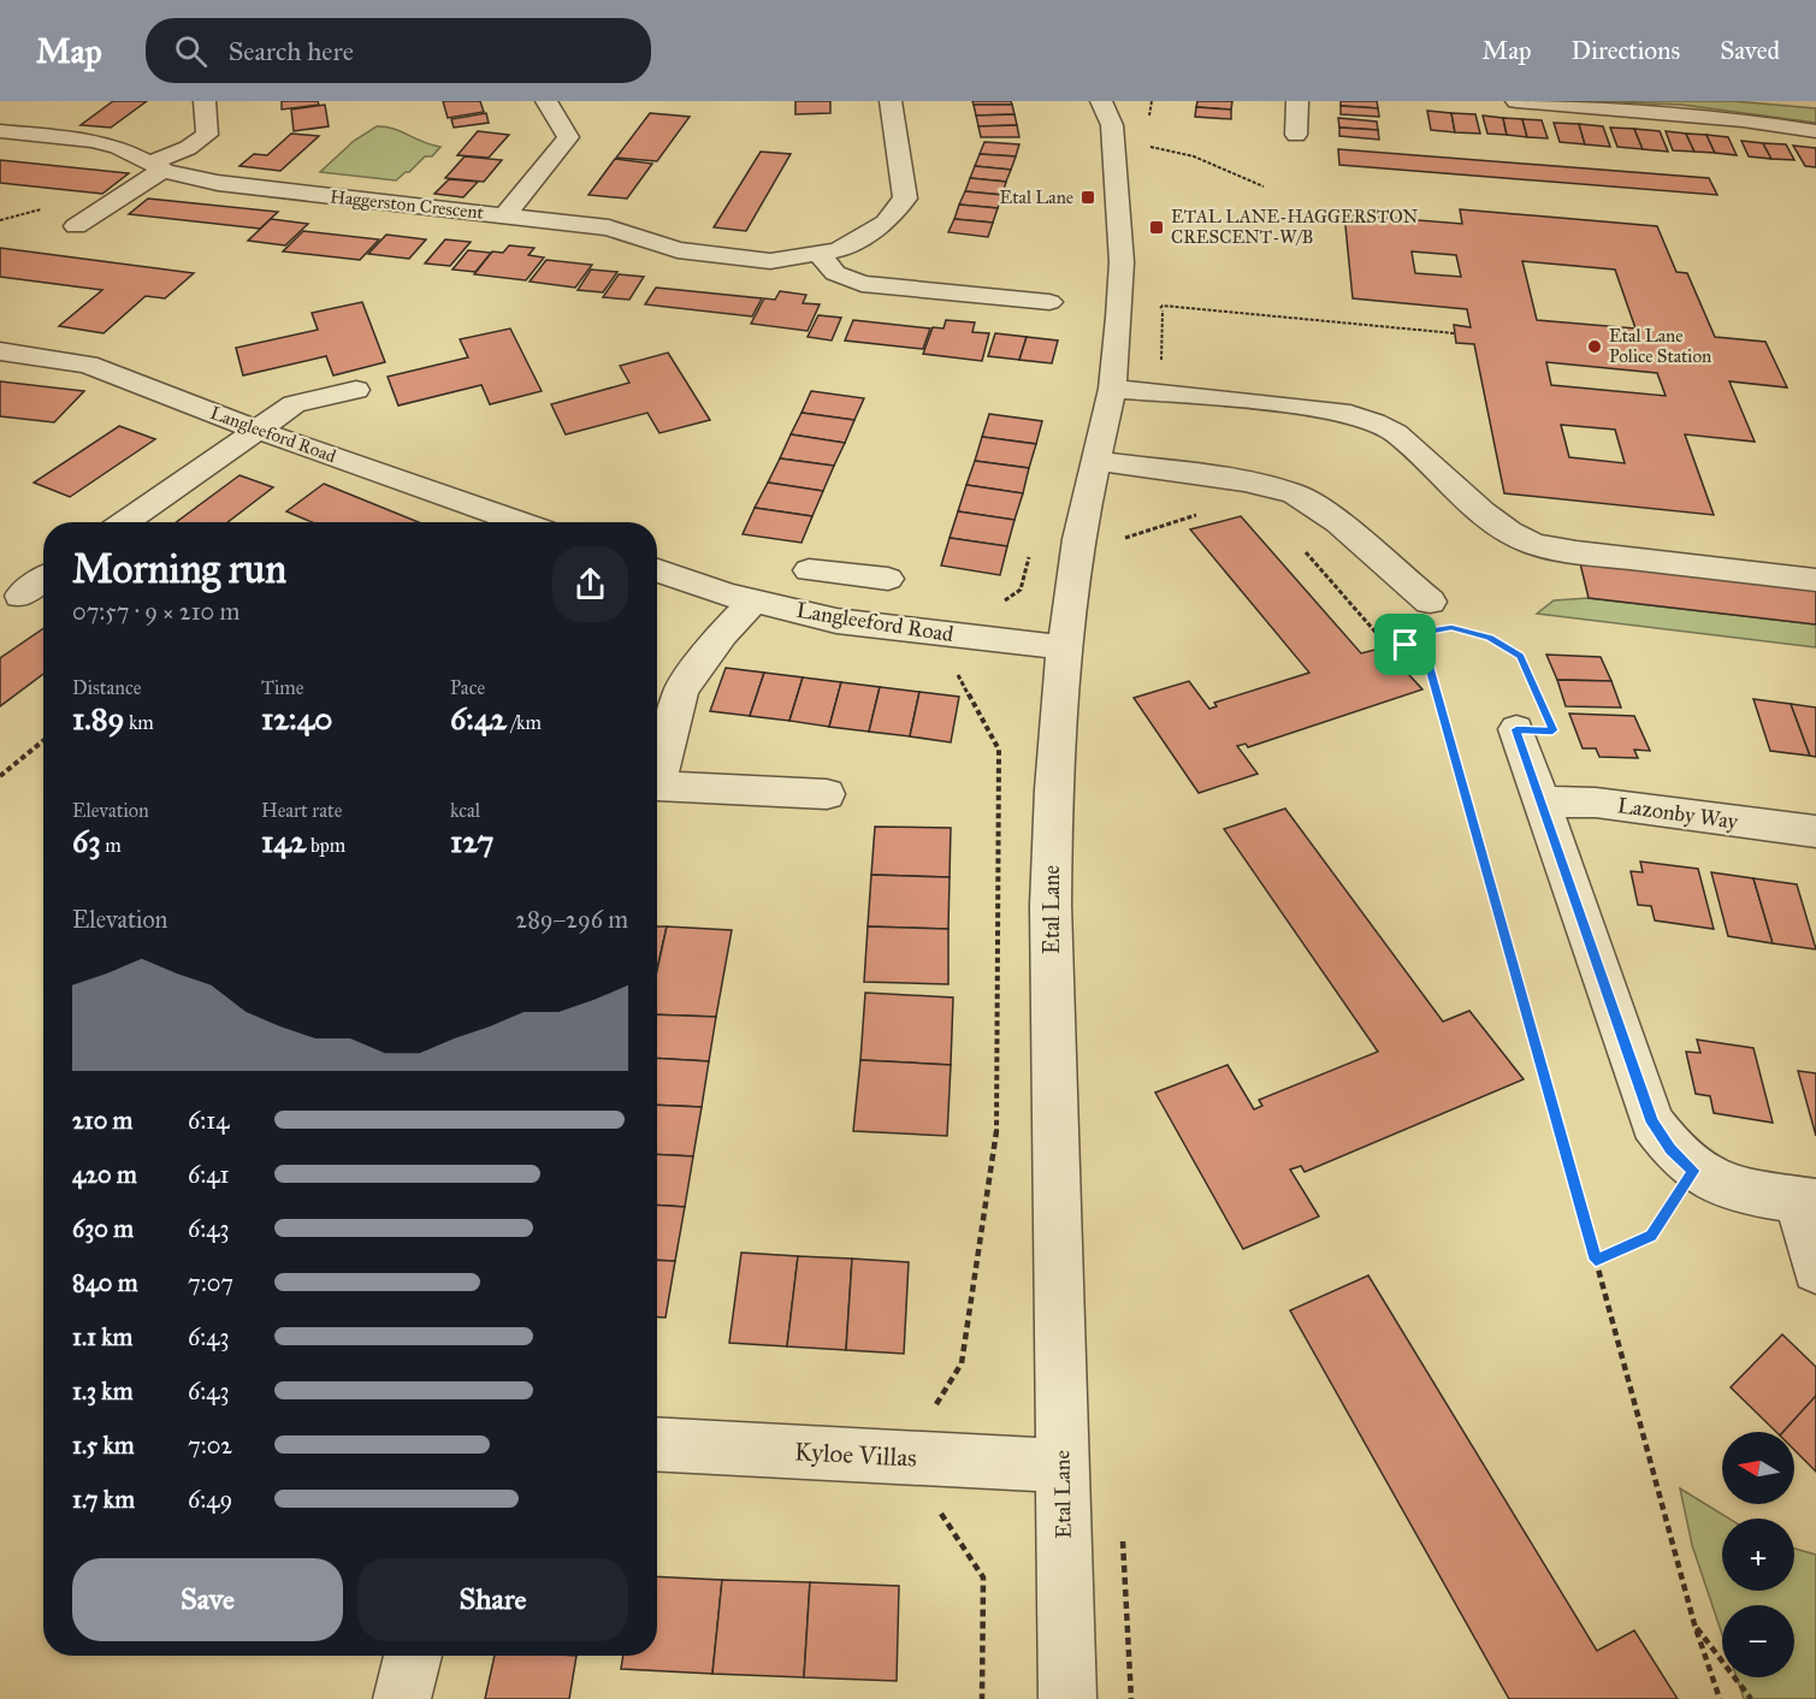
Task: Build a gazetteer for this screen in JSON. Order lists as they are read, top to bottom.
{
  "streets": {
    "street": [
      "Haggerston Crescent",
      "Langleeford Road",
      "Lazonby Way",
      "Etal Lane",
      "Kyloe Villas"
    ]
  },
  "crossings": [
    ["Langleeford Road", "Etal Lane"],
    ["Etal Lane", "Kyloe Villas"]
  ],
  "places": {
    "transit": ["Etal Lane", "ETAL LANE-HAGGERSTON CRESCENT-W/B"],
    "other": ["Etal Lane Police Station"]
  },
  "north": "left",
  "page": {
    "header": "Map",
    "search": "Search here",
    "nav": ["Map", "Directions", "Saved"],
    "heading": ["Morning run", "07:57 · 9 × 210 m"],
    "stats": [
      ["Distance", "1.89 km"],
      ["Time", "12:40"],
      ["Pace", "6:42 /km"],
      ["Elevation", "63 m"],
      ["Heart rate", "142 bpm"],
      ["kcal", "127"]
    ],
    "chart": ["Elevation", "289–296 m"],
    "list": [
      {
        "name": "210 m",
        "note": "6:14"
      },
      {
        "name": "420 m",
        "note": "6:41"
      },
      {
        "name": "630 m",
        "note": "6:43"
      },
      {
        "name": "840 m",
        "note": "7:07"
      },
      {
        "name": "1.1 km",
        "note": "6:43"
      },
      {
        "name": "1.3 km",
        "note": "6:43"
      },
      {
        "name": "1.5 km",
        "note": "7:02"
      },
      {
        "name": "1.7 km",
        "note": "6:49"
      }
    ],
    "map_buttons": ["+", "−"],
    "buttons": ["Save", "Share"]
  }
}
